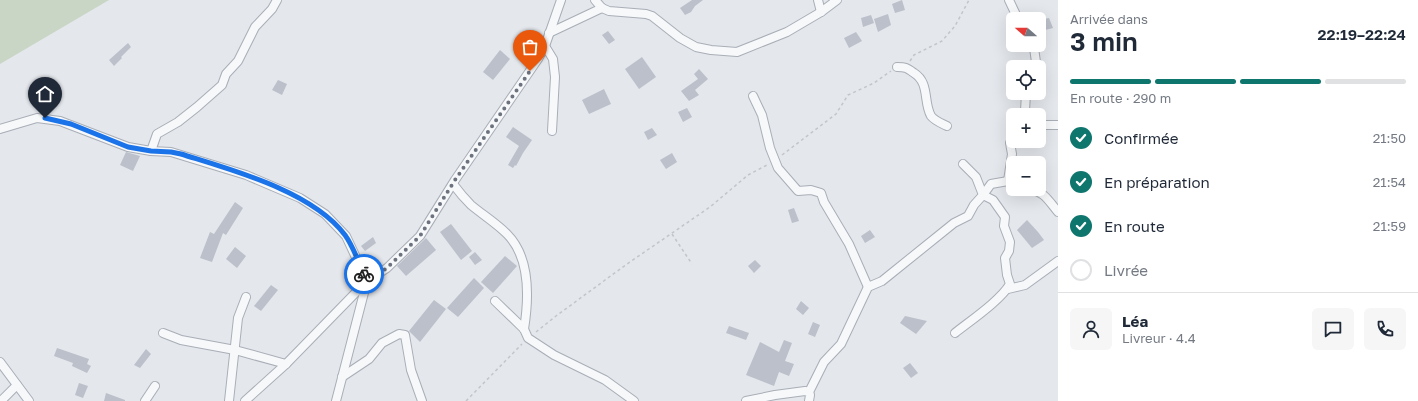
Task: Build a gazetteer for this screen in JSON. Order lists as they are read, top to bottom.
{
  "north": "left",
  "page": {
    "heading": ["3 min", "Arrivée dans", "22:19–22:24"],
    "panel": ["Léa", "Livreur · 4.4"],
    "map_buttons": ["+", "−"],
    "bar": "En route · 290 m",
    "list": [
      ["Confirmée", "21:50"],
      ["En préparation", "21:54"],
      ["En route", "21:59"],
      "Livrée"
    ]
  }
}
